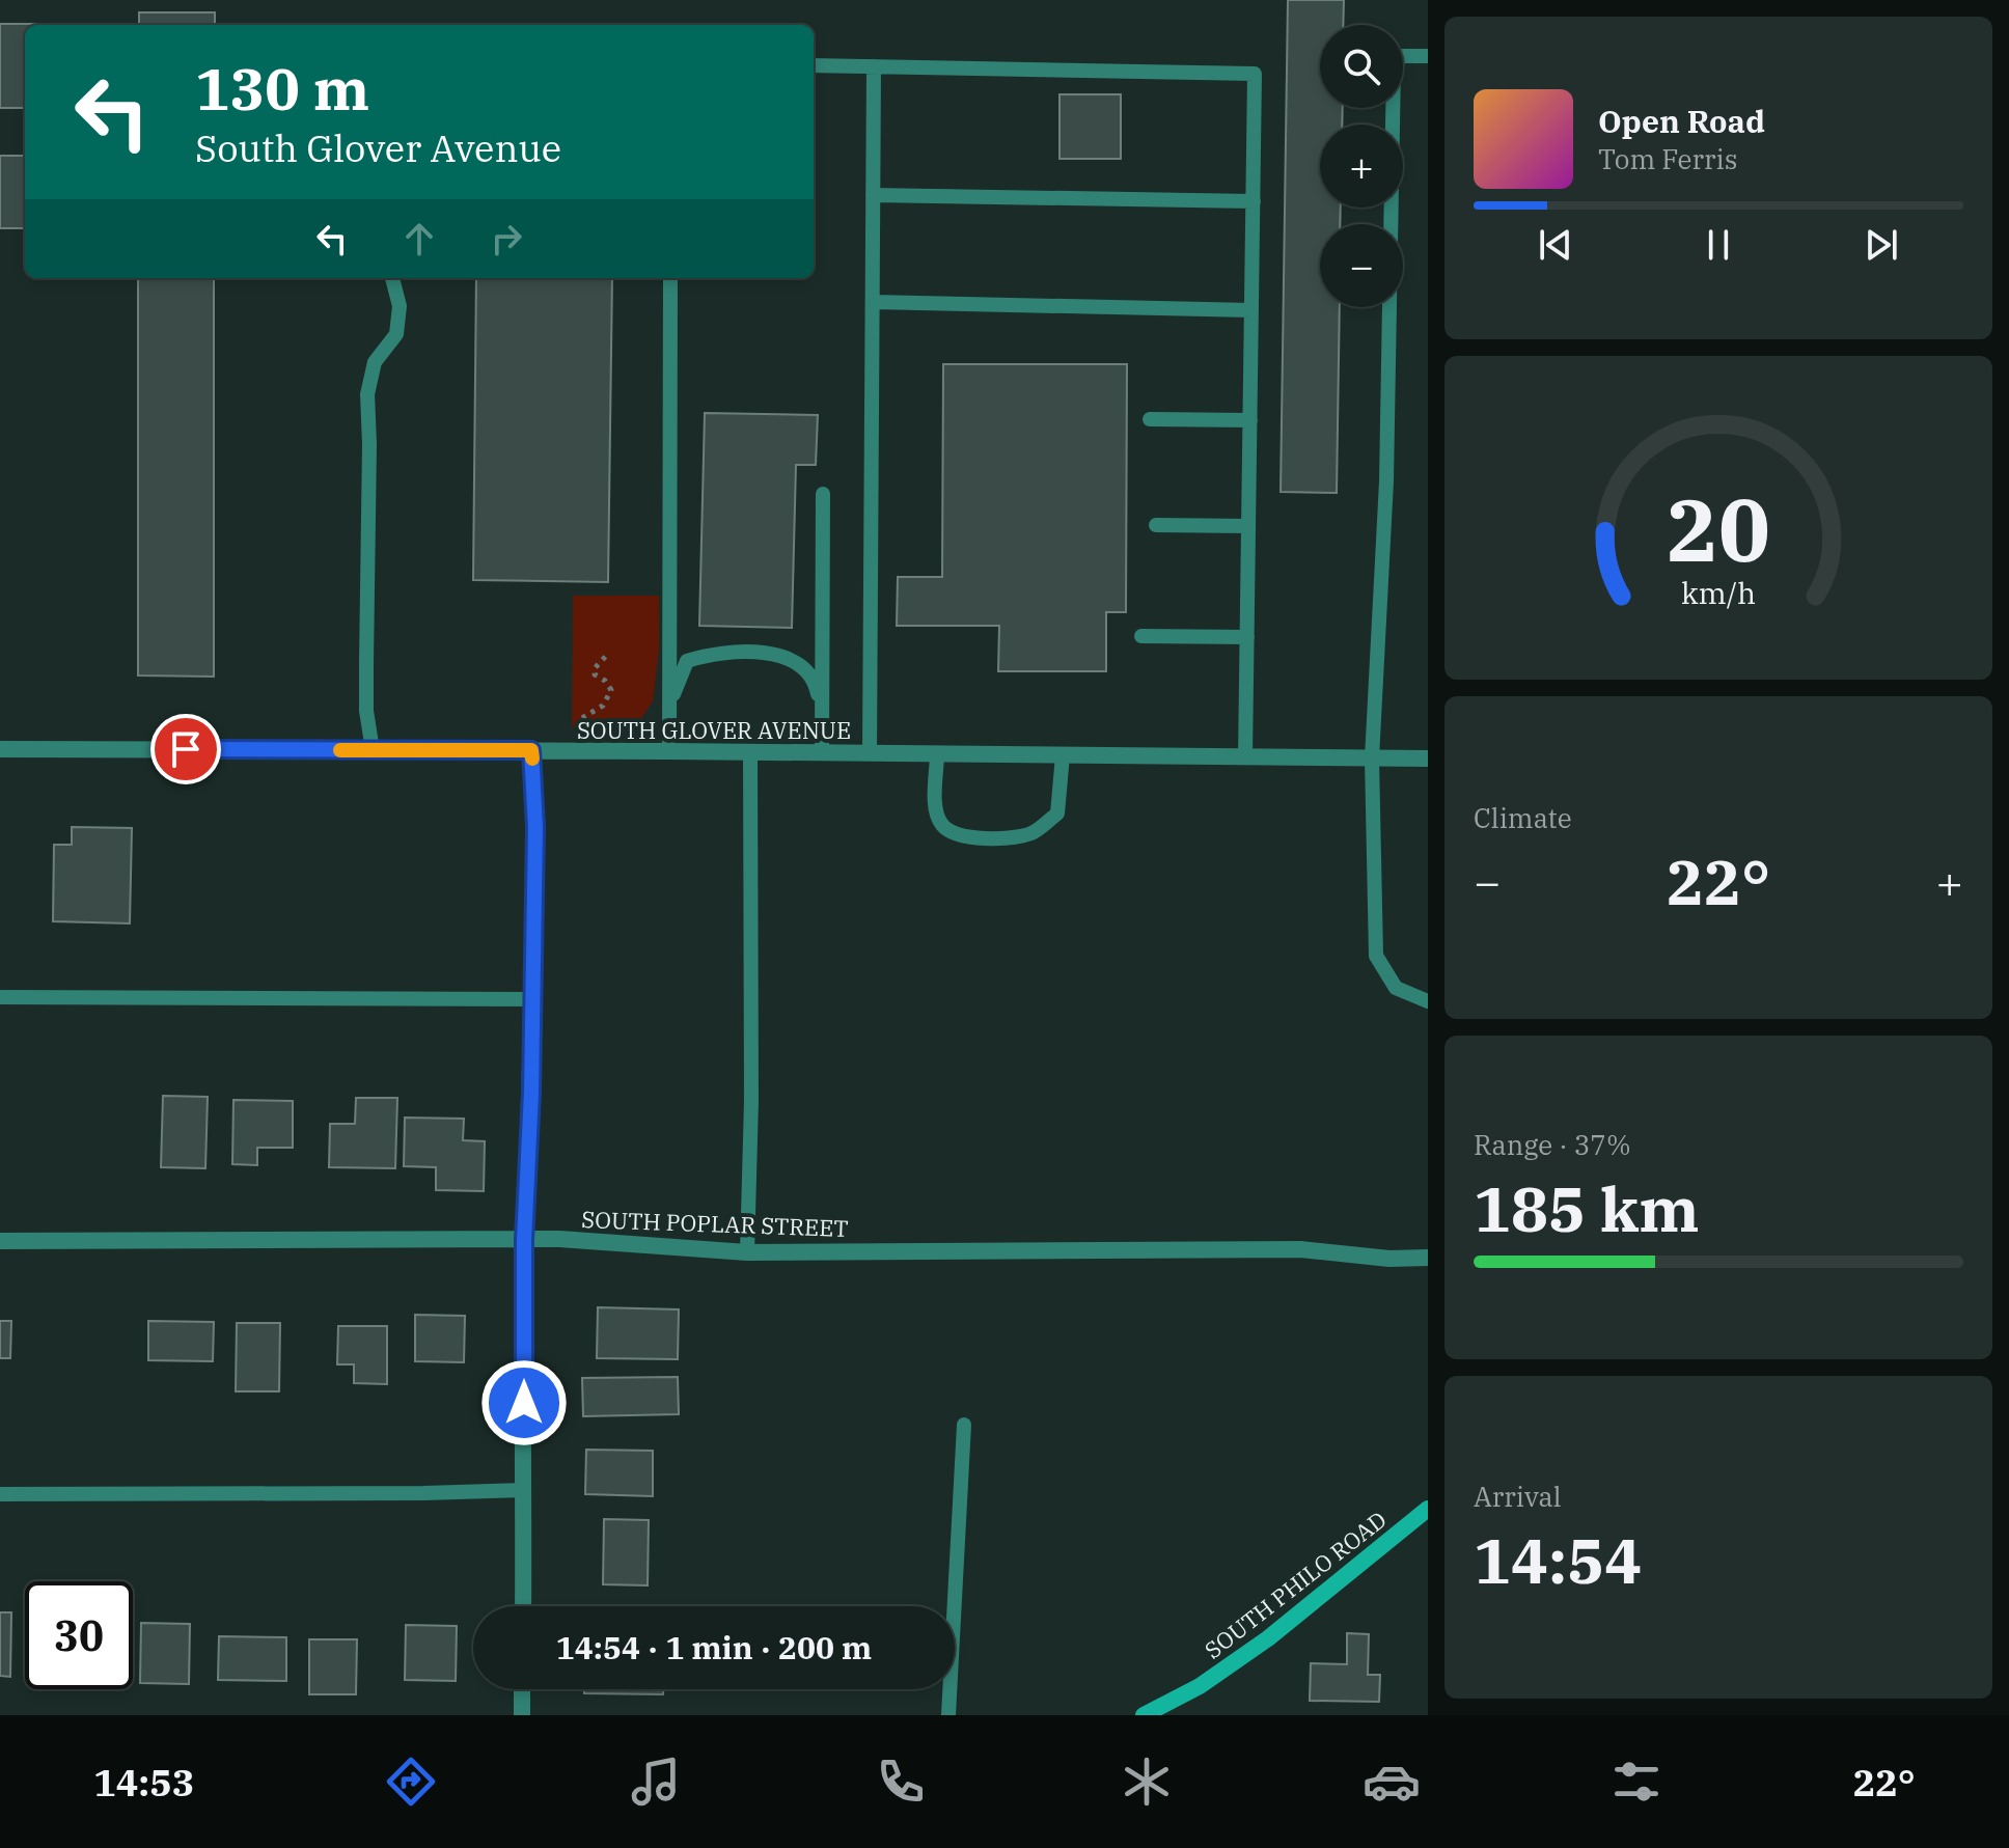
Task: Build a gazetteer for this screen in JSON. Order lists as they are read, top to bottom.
{
  "streets": {
    "main road": ["SOUTH PHILO ROAD"],
    "street": ["SOUTH GLOVER AVENUE", "SOUTH POPLAR STREET"]
  },
  "page": {
    "map_buttons": ["+", "−"],
    "turn": ["130 m", "South Glover Avenue"],
    "song": ["Open Road", "Tom Ferris"],
    "tile": [
      "Climate",
      ["Range · 37%", "185 km"],
      ["Arrival", "14:54"]
    ],
    "heat": ["−", "22°", "+"],
    "limit": "30",
    "trip": "14:54 · 1 min · 200 m",
    "tabs": ["14:53", "22°"],
    "gauge": ["20", "km/h"]
  }
}
